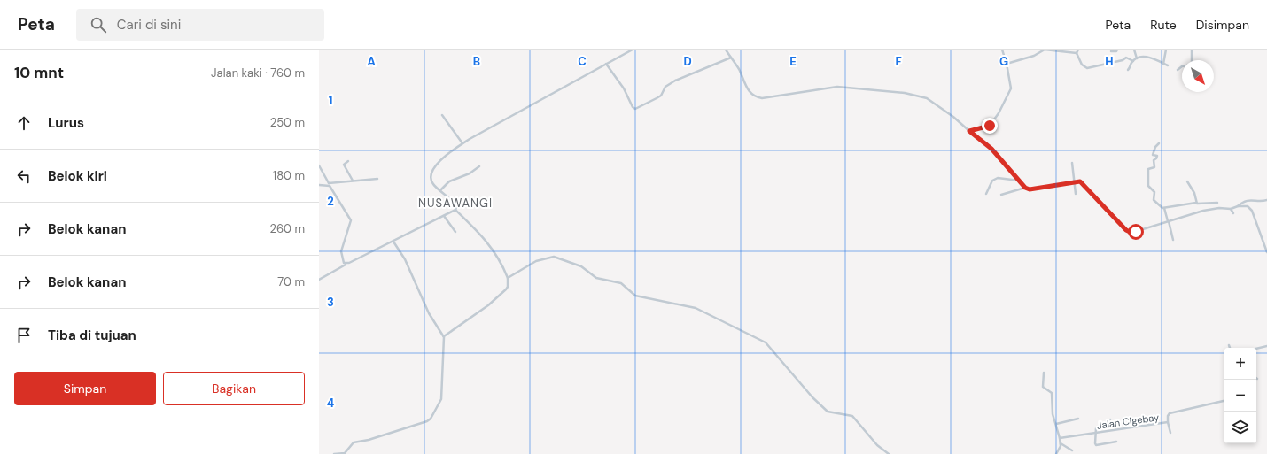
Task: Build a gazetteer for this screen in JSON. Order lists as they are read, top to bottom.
{
  "streets": {
    "street": ["Jalan Cigebay"]
  },
  "districts": ["NUSAWANGI"],
  "north": "bottom right",
  "page": {
    "header": "Peta",
    "search": "Cari di sini",
    "nav": ["Peta", "Rute", "Disimpan"],
    "heading": ["10 mnt", "Jalan kaki · 760 m"],
    "list": [
      ["Lurus", "250 m"],
      ["Belok kiri", "180 m"],
      ["Belok kanan", "260 m"],
      ["Belok kanan", "70 m"],
      "Tiba di tujuan"
    ],
    "map_buttons": ["+", "−"],
    "buttons": ["Simpan", "Bagikan"]
  },
  "grid": {
    "columns": [
      "A",
      "B",
      "C",
      "D",
      "E",
      "F",
      "G",
      "H"
    ],
    "rows": [
      "1",
      "2",
      "3",
      "4"
    ]
  }
}
